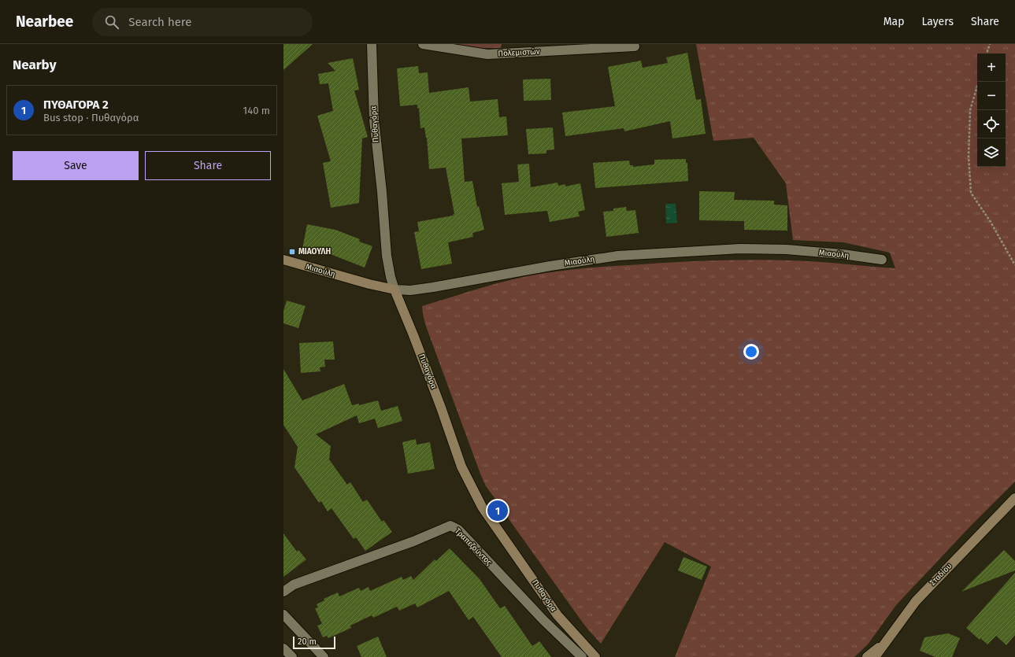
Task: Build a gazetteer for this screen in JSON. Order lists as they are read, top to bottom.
{
  "streets": {
    "street": [
      "Πολεμιστών",
      "Πυθαγόρα",
      "Μιαούλη",
      "Τραπεζούντος",
      "Σταδίου"
    ]
  },
  "crossings": [
    ["Πυθαγόρα", "Μιαούλη"]
  ],
  "places": {
    "transit": ["ΜΙΑΟΥΛΗ"]
  },
  "scale_bar": "20 m",
  "page": {
    "header": "Nearbee",
    "search": "Search here",
    "nav": ["Map", "Layers", "Share"],
    "heading": "Nearby",
    "map_buttons": ["+", "−"],
    "list": [
      {
        "mark": "1",
        "name": "ΠΥΘΑΓΟΡΑ 2",
        "note": "Bus stop · Πυθαγόρα",
        "value": "140 m"
      }
    ],
    "buttons": ["Save", "Share"],
    "pins": "1",
    "scale": "20 m"
  }
}
